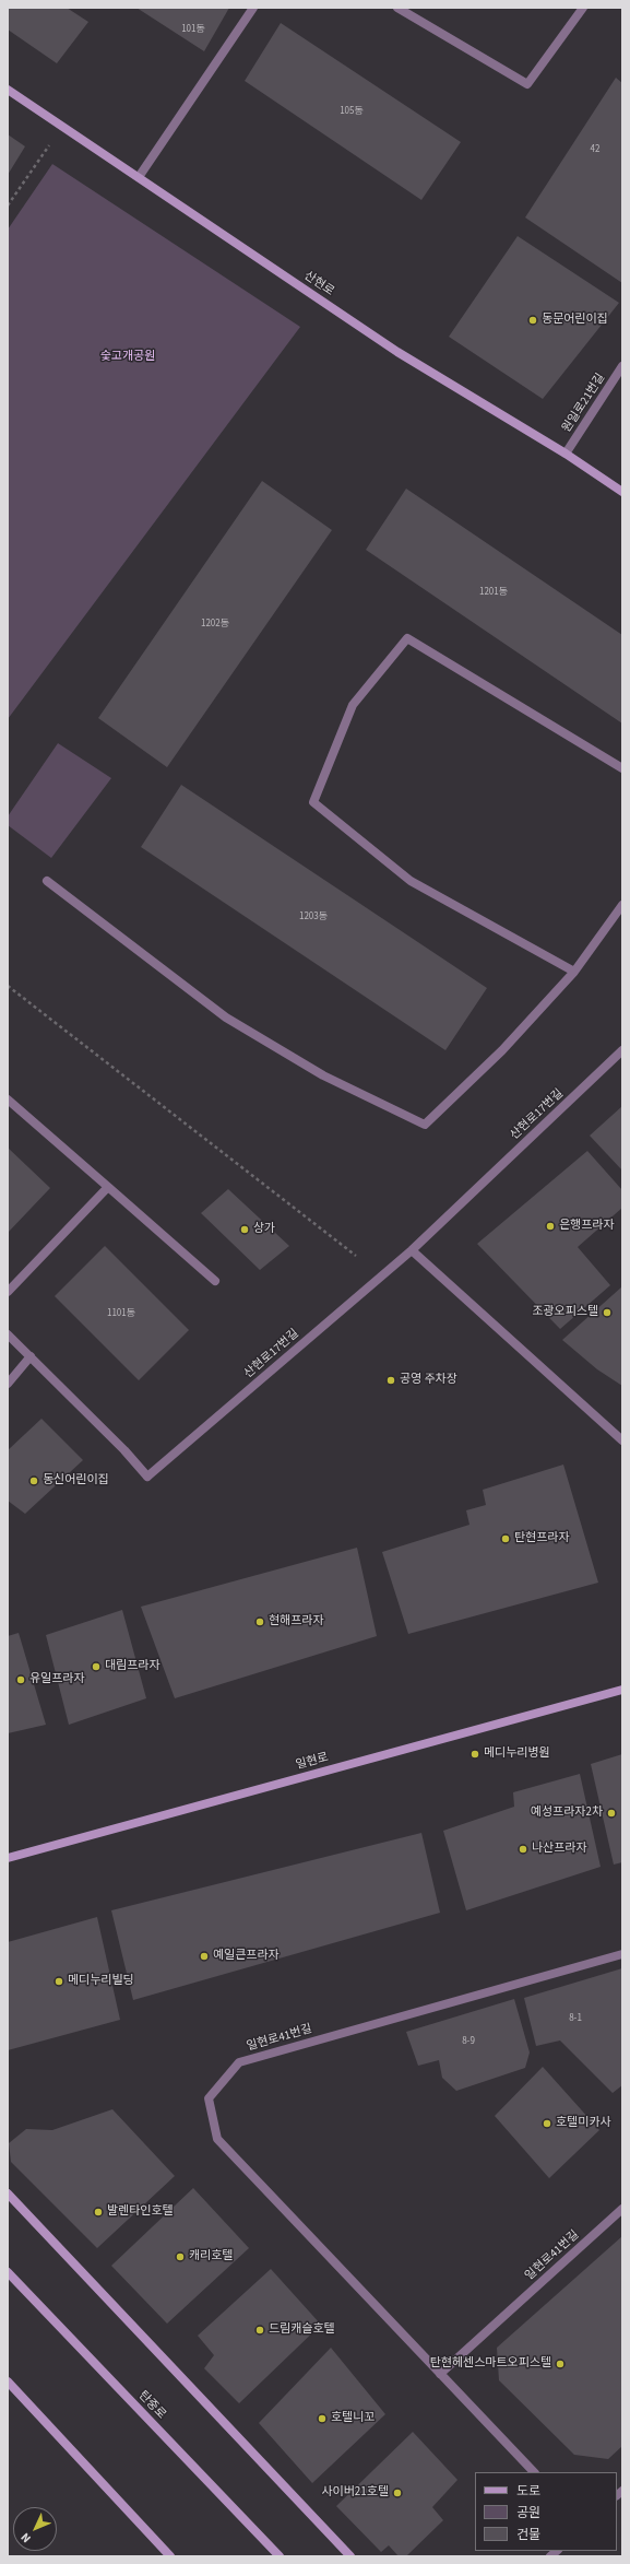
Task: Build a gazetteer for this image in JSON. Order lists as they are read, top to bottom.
{
  "streets": {
    "main road": ["산현로", "일현로", "탄중로"],
    "street": ["원일로21번길", "산현로17번길", "일현로41번길"]
  },
  "crossings": [
    ["산현로", "원일로21번길"]
  ],
  "parks": ["숯고개공원"],
  "places": [
    "동문어린이집",
    "은행프라자",
    "상가",
    "조광오피스텔",
    "공영 주차장",
    "동신어린이집",
    "탄현프라자",
    "현해프라자",
    "대림프라자",
    "유일프라자",
    "메디누리병원",
    "예성프라자2차",
    "나산프라자",
    "예일큰프라자",
    "메디누리빌딩",
    "호텔미카사",
    "발렌타인호텔",
    "캐리호텔",
    "드림캐슬호텔",
    "탄현헤센스마트오피스텔",
    "호텔니꼬",
    "사이버21호텔"
  ],
  "house_numbers": [
    "101동",
    "105동",
    "42",
    "1201동",
    "1202동",
    "1203동",
    "1101동",
    "8-1",
    "8-9"
  ],
  "legend": ["도로", "공원", "건물"],
  "north": "bottom left"
}
